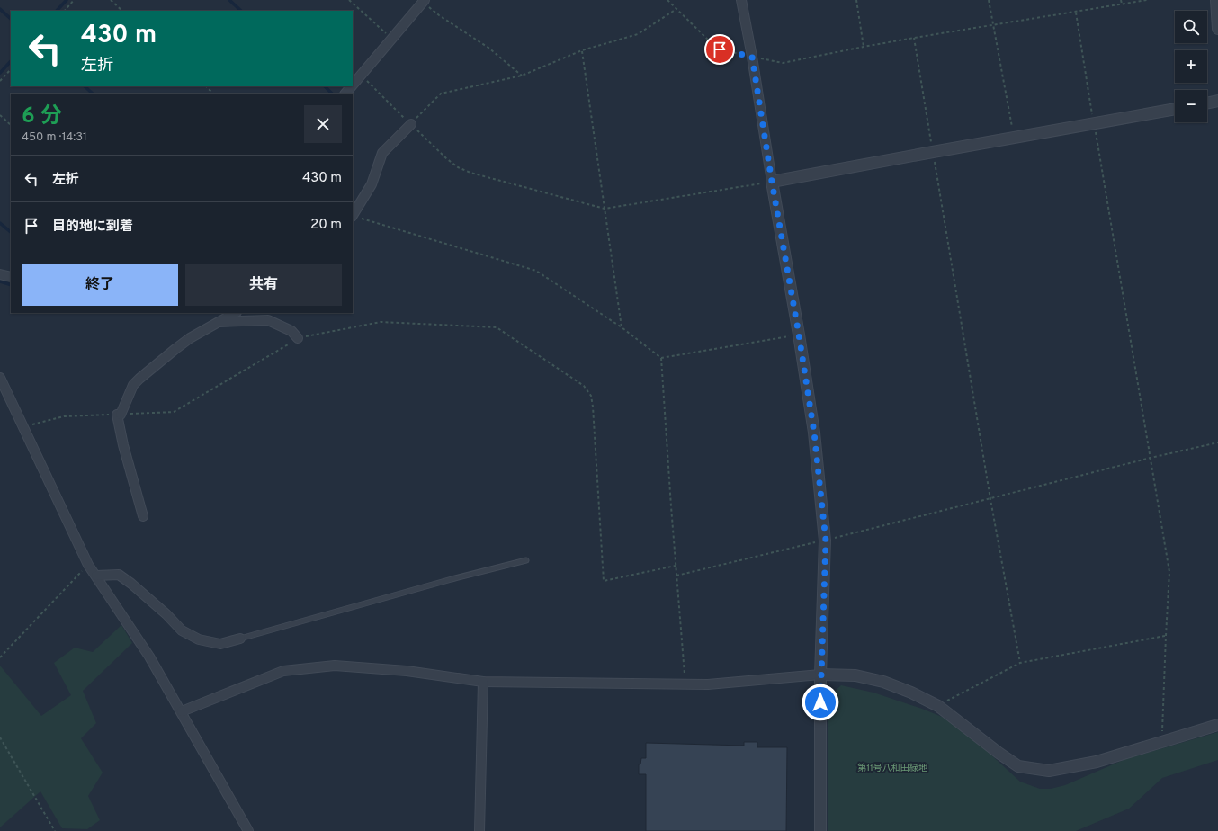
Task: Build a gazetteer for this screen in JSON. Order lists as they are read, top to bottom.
{
  "parks": ["第11号八和田緑地"],
  "page": {
    "map_buttons": ["+", "−"],
    "turn": ["430 m", "左折"],
    "heading": ["6 分", "450 m · 14:31"],
    "list": [
      {
        "name": "左折",
        "value": "430 m"
      },
      {
        "name": "目的地に到着",
        "value": "20 m"
      }
    ],
    "buttons": ["終了", "共有"]
  }
}
